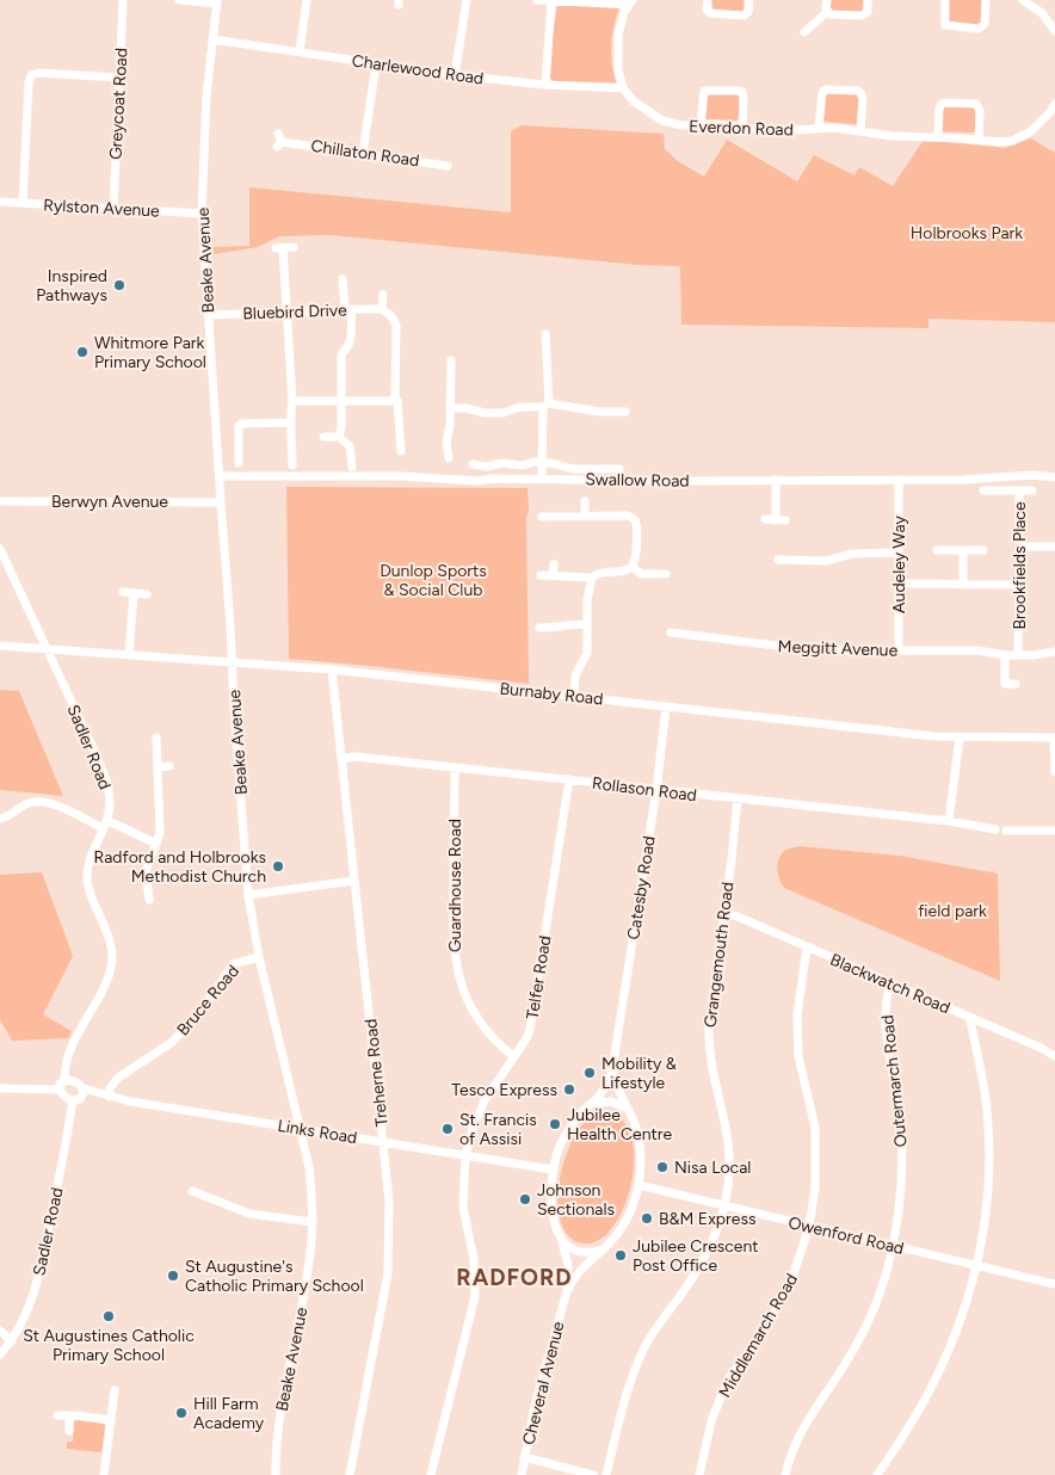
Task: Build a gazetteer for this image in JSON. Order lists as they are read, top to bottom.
{
  "streets": {
    "street": [
      "Charlewood Road",
      "Greycoat Road",
      "Everdon Road",
      "Chillaton Road",
      "Rylston Avenue",
      "Beake Avenue",
      "Bluebird Drive",
      "Swallow Road",
      "Berwyn Avenue",
      "Audeley Way",
      "Brookfields Place",
      "Meggitt Avenue",
      "Burnaby Road",
      "Sadler Road",
      "Rollason Road",
      "Guardhouse Road",
      "Catesby Road",
      "Grangemouth Road",
      "Telfer Road",
      "Blackwatch Road",
      "Bruce Road",
      "Treherne Road",
      "Outermarch Road",
      "Links Road",
      "Owenford Road",
      "Middlemarch Road",
      "Cheveral Avenue"
    ]
  },
  "crossings": [
    ["Charlewood Road", "Everdon Road"],
    ["Charlewood Road", "Beake Avenue"],
    ["Greycoat Road", "Rylston Avenue"],
    ["Rylston Avenue", "Beake Avenue"],
    ["Beake Avenue", "Bluebird Drive"],
    ["Beake Avenue", "Swallow Road"],
    ["Beake Avenue", "Berwyn Avenue"],
    ["Beake Avenue", "Burnaby Road"],
    ["Beake Avenue", "Bruce Road"],
    ["Beake Avenue", "Links Road"],
    ["Swallow Road", "Audeley Way"],
    ["Audeley Way", "Meggitt Avenue"],
    ["Brookfields Place", "Meggitt Avenue"],
    ["Burnaby Road", "Sadler Road"],
    ["Burnaby Road", "Catesby Road"],
    ["Burnaby Road", "Treherne Road"],
    ["Sadler Road", "Links Road"],
    ["Rollason Road", "Guardhouse Road"],
    ["Rollason Road", "Catesby Road"],
    ["Rollason Road", "Grangemouth Road"],
    ["Rollason Road", "Telfer Road"],
    ["Rollason Road", "Treherne Road"],
    ["Guardhouse Road", "Telfer Road"],
    ["Catesby Road", "Links Road"],
    ["Catesby Road", "Owenford Road"],
    ["Catesby Road", "Cheveral Avenue"],
    ["Grangemouth Road", "Blackwatch Road"],
    ["Grangemouth Road", "Owenford Road"],
    ["Telfer Road", "Links Road"],
    ["Blackwatch Road", "Outermarch Road"],
    ["Blackwatch Road", "Middlemarch Road"],
    ["Bruce Road", "Links Road"],
    ["Treherne Road", "Links Road"],
    ["Outermarch Road", "Owenford Road"],
    ["Links Road", "Owenford Road"],
    ["Links Road", "Cheveral Avenue"],
    ["Owenford Road", "Middlemarch Road"],
    ["Owenford Road", "Cheveral Avenue"]
  ],
  "districts": ["RADFORD"],
  "parks": ["Holbrooks Park", "Dunlop Sports & Social Club", "field park"],
  "places": [
    "Inspired Pathways",
    "Whitmore Park Primary School",
    "Radford and Holbrooks Methodist Church",
    "Mobility & Lifestyle",
    "Tesco Express",
    "Jubilee Health Centre",
    "St. Francis of Assisi",
    "Nisa Local",
    "Johnson Sectionals",
    "B&M Express",
    "Jubilee Crescent Post Office",
    "St Augustine's Catholic Primary School",
    "St Augustines Catholic Primary School",
    "Hill Farm Academy"
  ]
}
